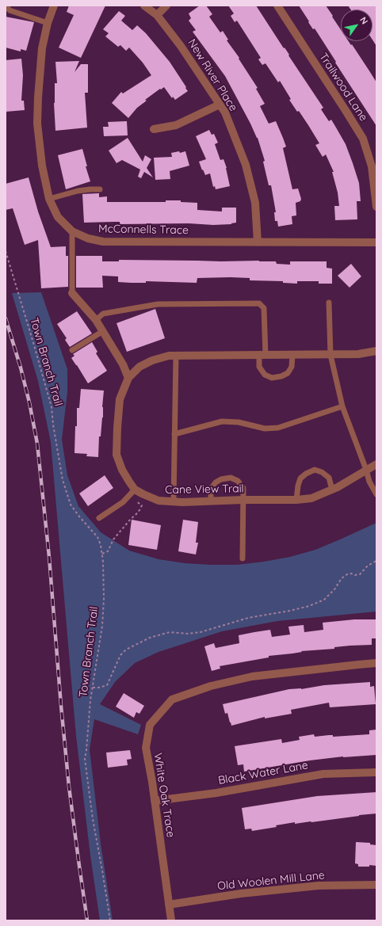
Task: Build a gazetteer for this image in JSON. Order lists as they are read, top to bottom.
{
  "streets": {
    "street": [
      "New River Place",
      "Trailwood Lane",
      "McConnells Trace",
      "Cane View Trail",
      "Black Water Lane",
      "White Oak Trace",
      "Old Woolen Mill Lane"
    ],
    "path": ["Town Branch Trail"]
  },
  "crossings": [
    ["New River Place", "McConnells Trace"],
    ["Black Water Lane", "White Oak Trace"],
    ["White Oak Trace", "Old Woolen Mill Lane"]
  ],
  "north": "top right"
}
